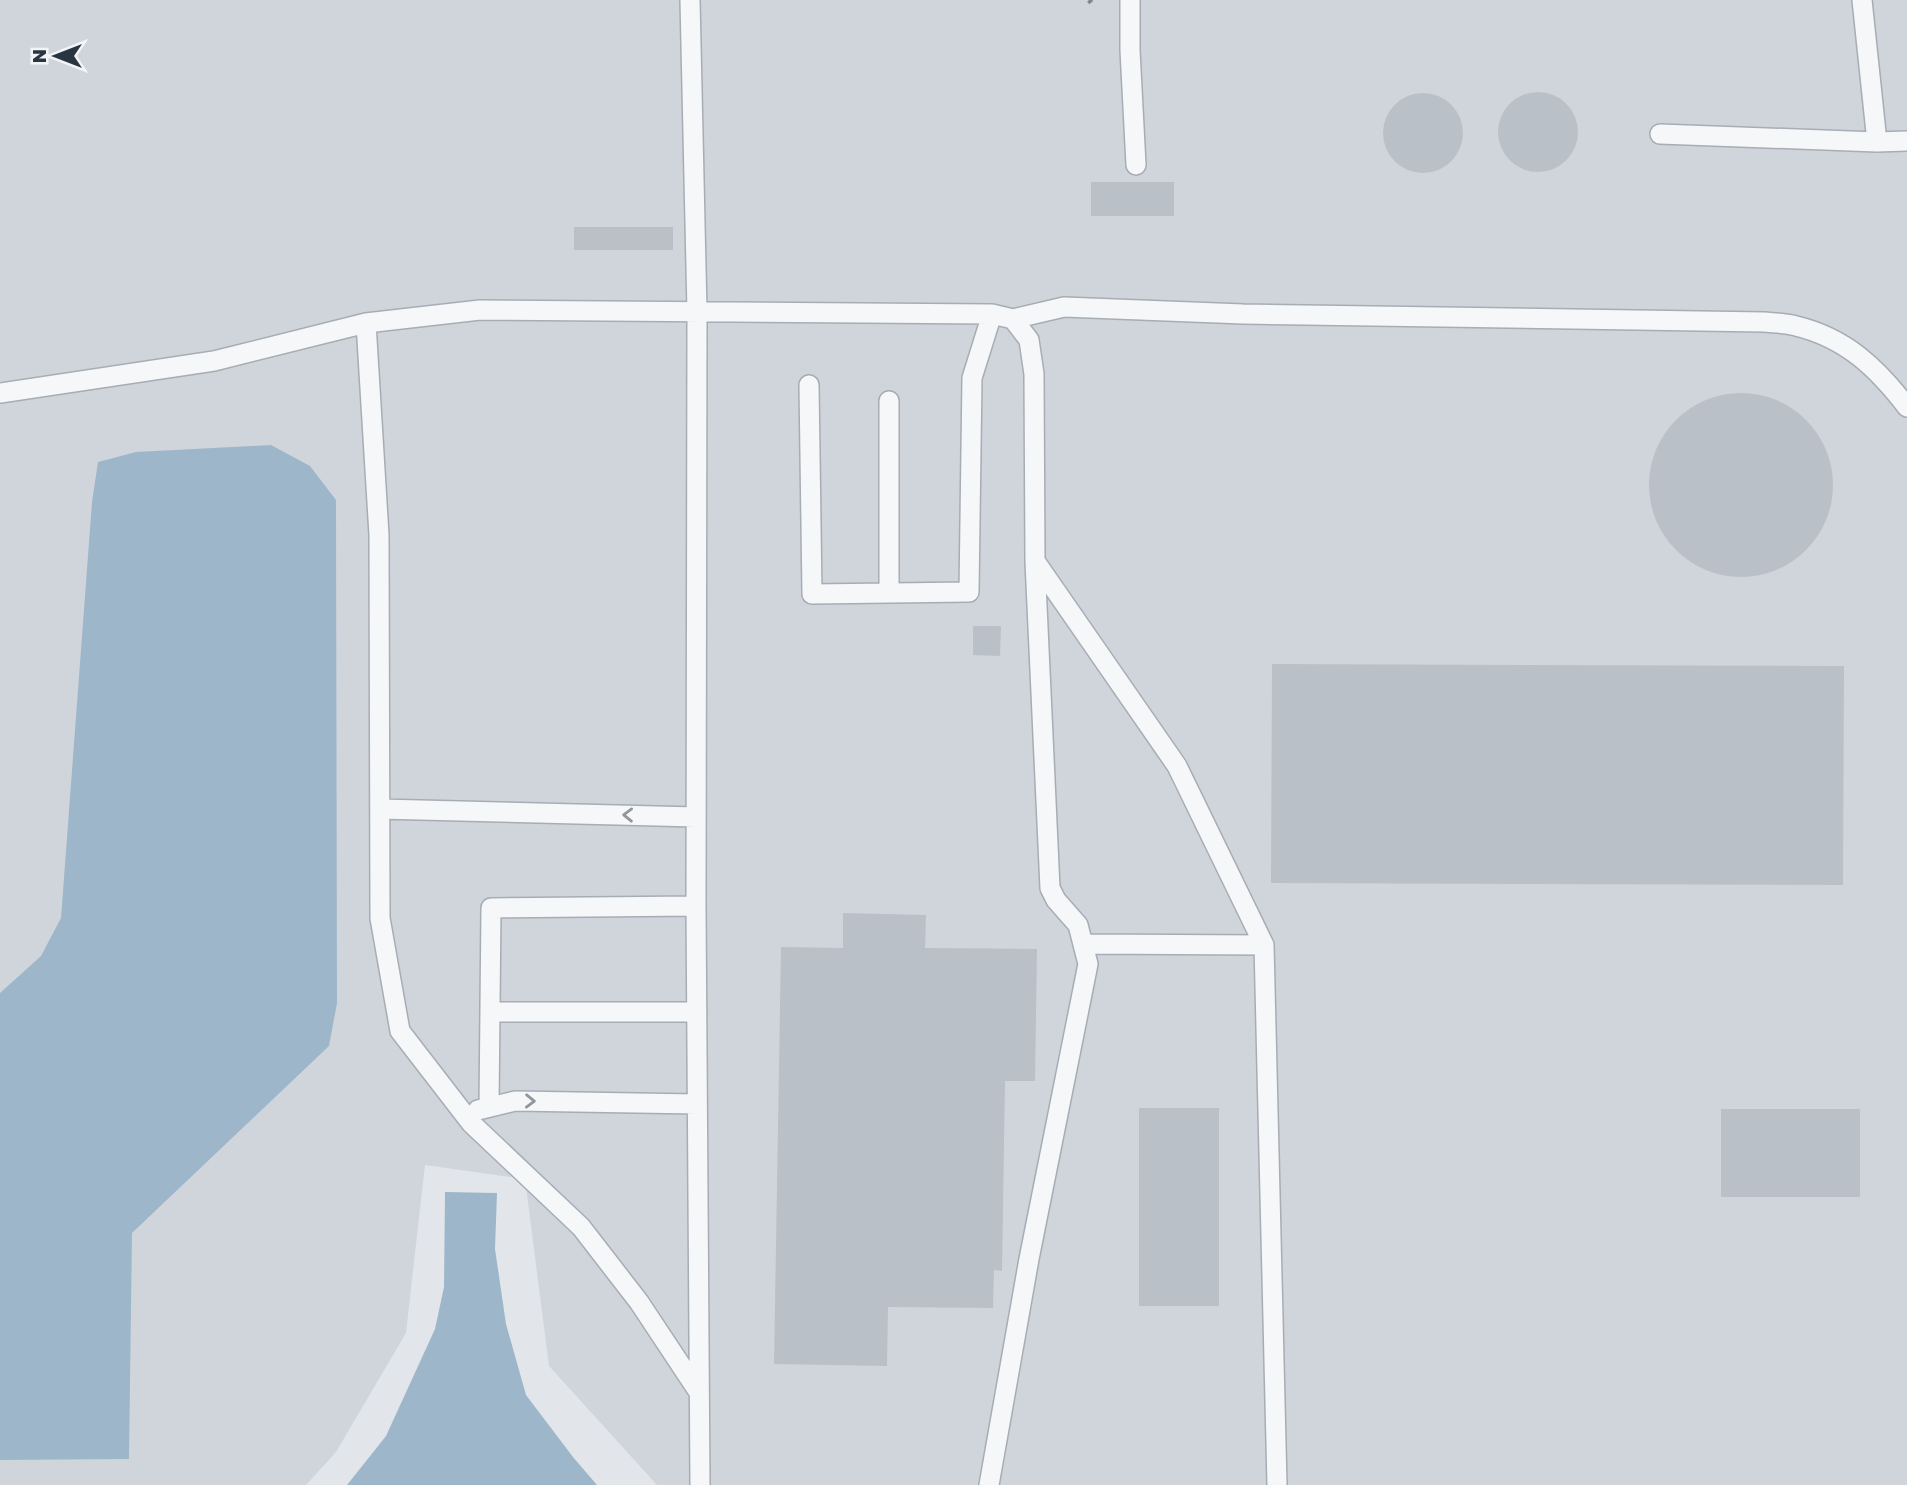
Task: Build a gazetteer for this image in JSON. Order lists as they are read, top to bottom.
{
  "north": "left"
}
